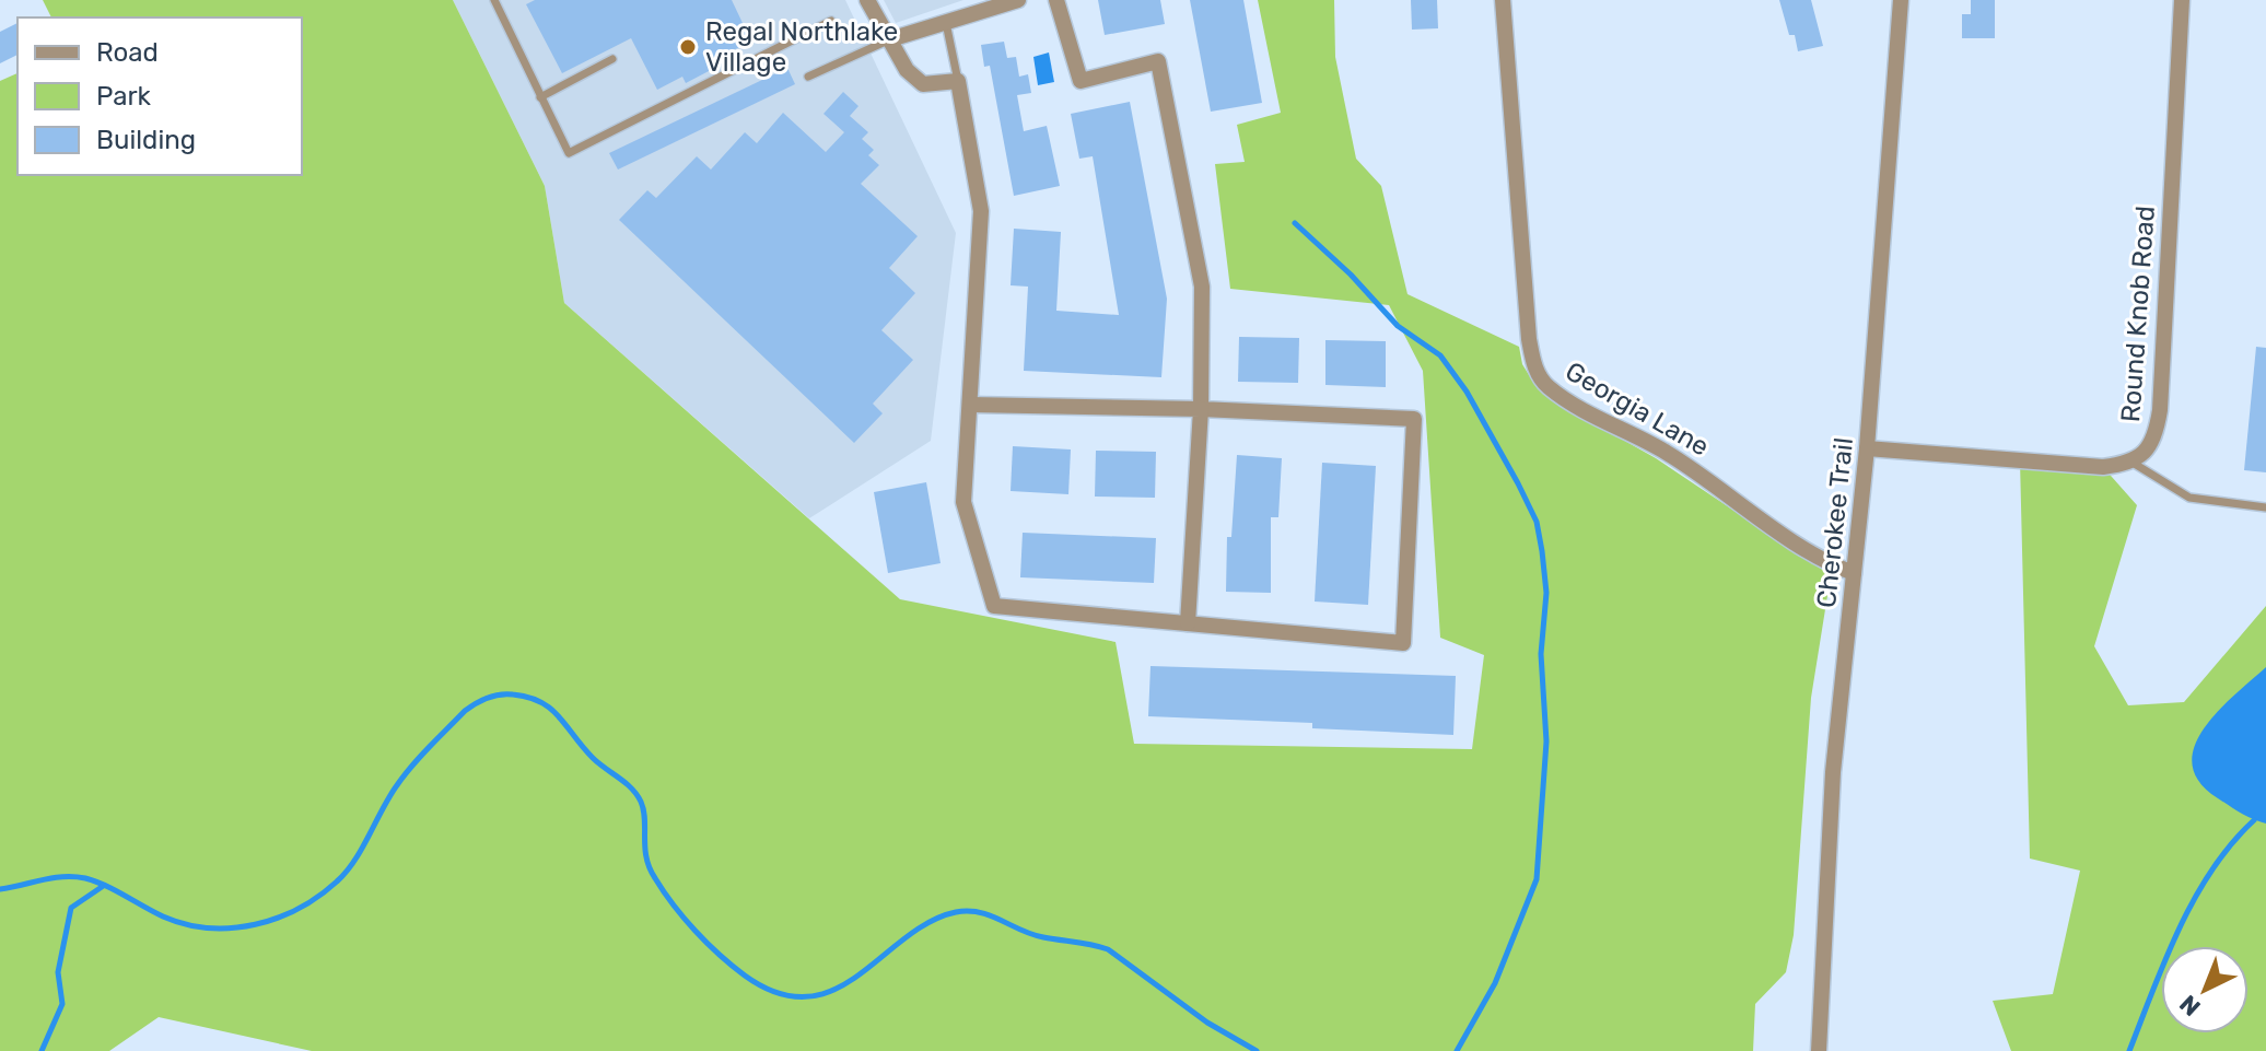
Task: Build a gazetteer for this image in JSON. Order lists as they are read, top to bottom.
{
  "streets": {
    "street": ["Round Knob Road", "Georgia Lane", "Cherokee Trail"]
  },
  "crossings": [
    ["Georgia Lane", "Cherokee Trail"]
  ],
  "places": ["Regal Northlake Village"],
  "legend": ["Road", "Park", "Building"],
  "north": "bottom left"
}
